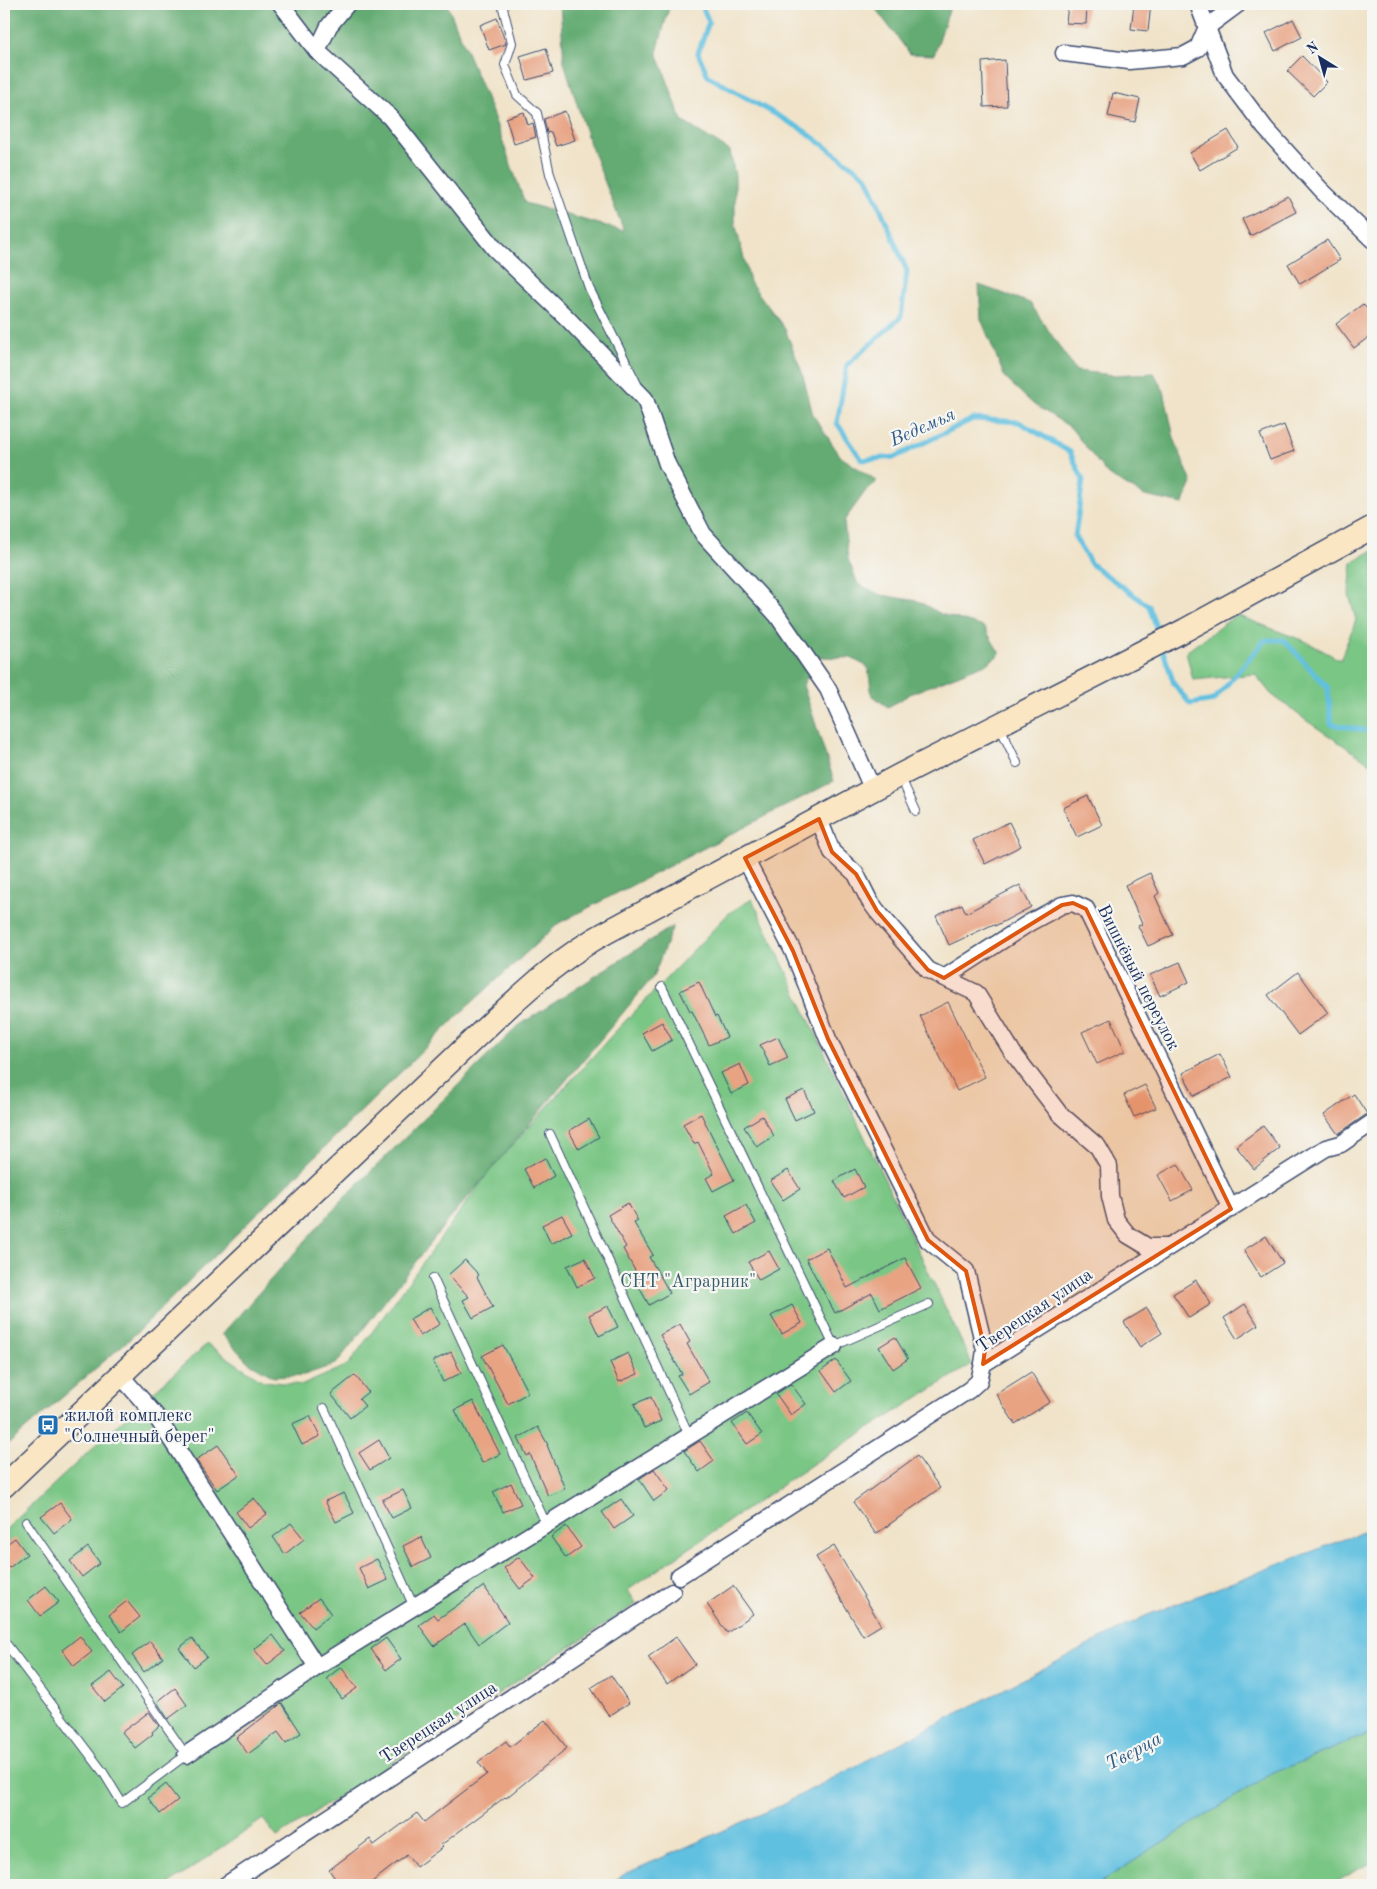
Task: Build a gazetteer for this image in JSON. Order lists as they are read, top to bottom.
{
  "streets": {
    "street": ["Вишнёвый переулок", "Тверецкая улица"]
  },
  "crossings": [
    ["Вишнёвый переулок", "Тверецкая улица"]
  ],
  "water": ["Ведемья", "Тверца"],
  "parks": ["СНТ \"Аграрник\""],
  "places": {
    "bus stop": ["жилой комплекс \"Солнечный берег\""]
  },
  "north": "top left"
}
